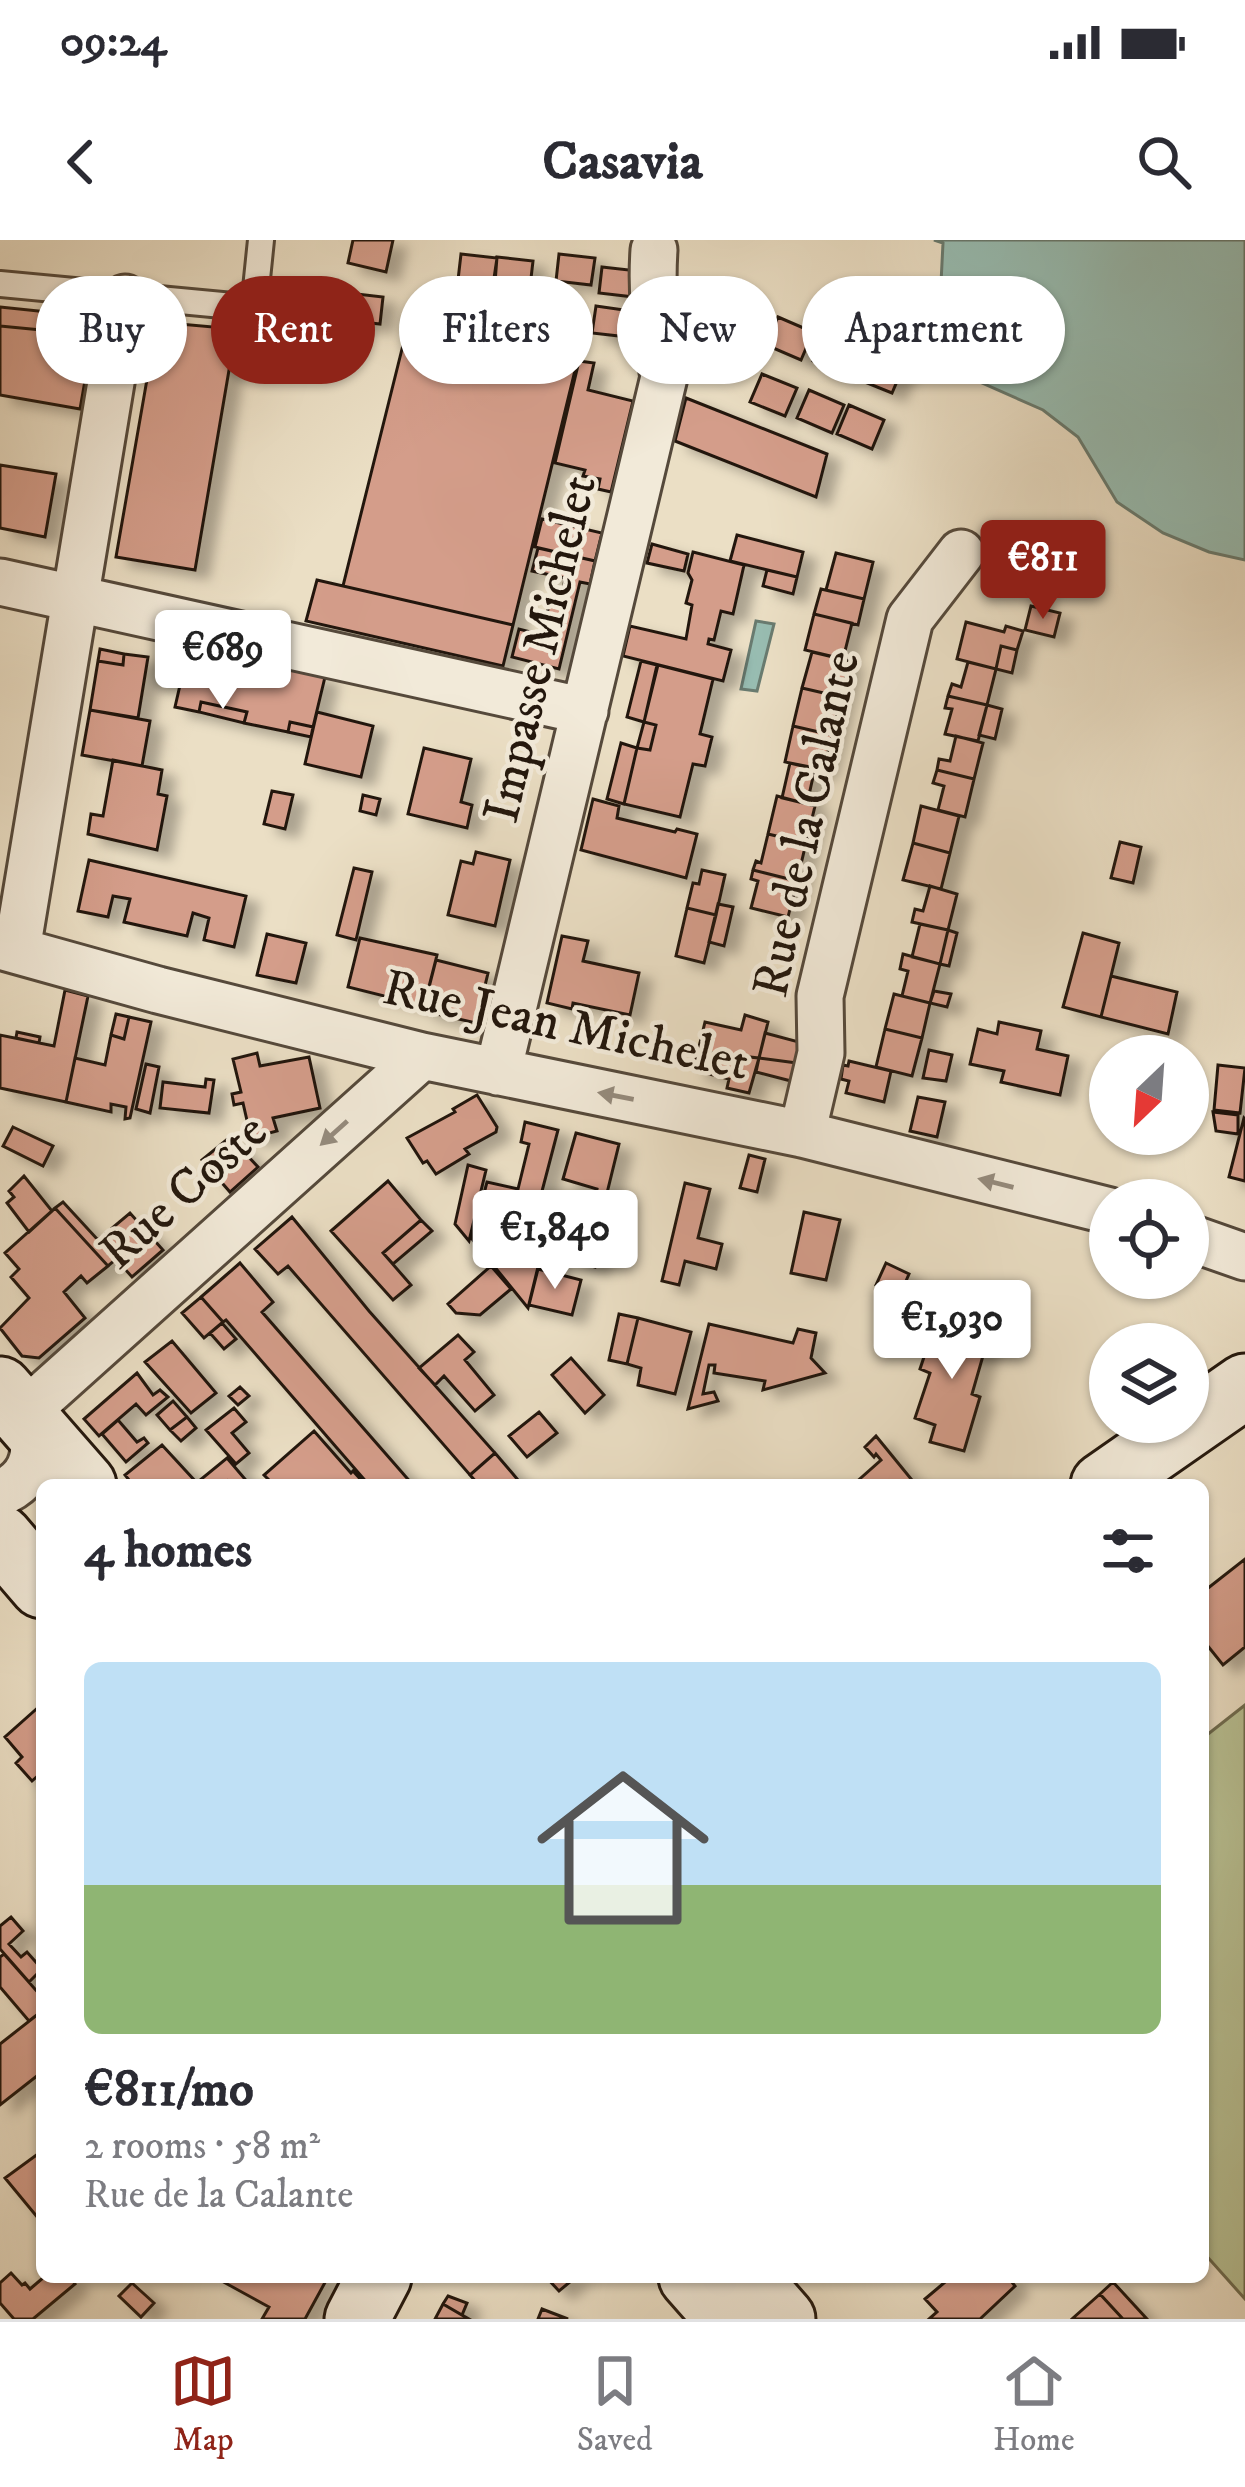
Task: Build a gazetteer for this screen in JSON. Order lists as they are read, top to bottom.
{
  "streets": {
    "street": [
      "Impasse Michelet",
      "Rue de la Calante",
      "Rue Jean Michelet",
      "Rue Coste"
    ]
  },
  "crossings": [
    ["Impasse Michelet", "Rue Jean Michelet"],
    ["Rue de la Calante", "Rue Jean Michelet"],
    ["Rue Jean Michelet", "Rue Coste"]
  ],
  "one_way": ["Rue Jean Michelet", "Rue Coste"],
  "north": "bottom left",
  "page": {
    "status": "09:24",
    "header": "Casavia",
    "chip": [
      "Buy",
      "Rent",
      "Filters",
      "New",
      "Apartment"
    ],
    "price": [
      "€811",
      "€689",
      "€1,840",
      "€1,930"
    ],
    "heading": "4 homes",
    "list": [
      {
        "name": "€811/mo",
        "note": "2 rooms · 58 m² · Rue de la Calante"
      }
    ],
    "tabs": ["Map", "Saved", "Home"]
  }
}
